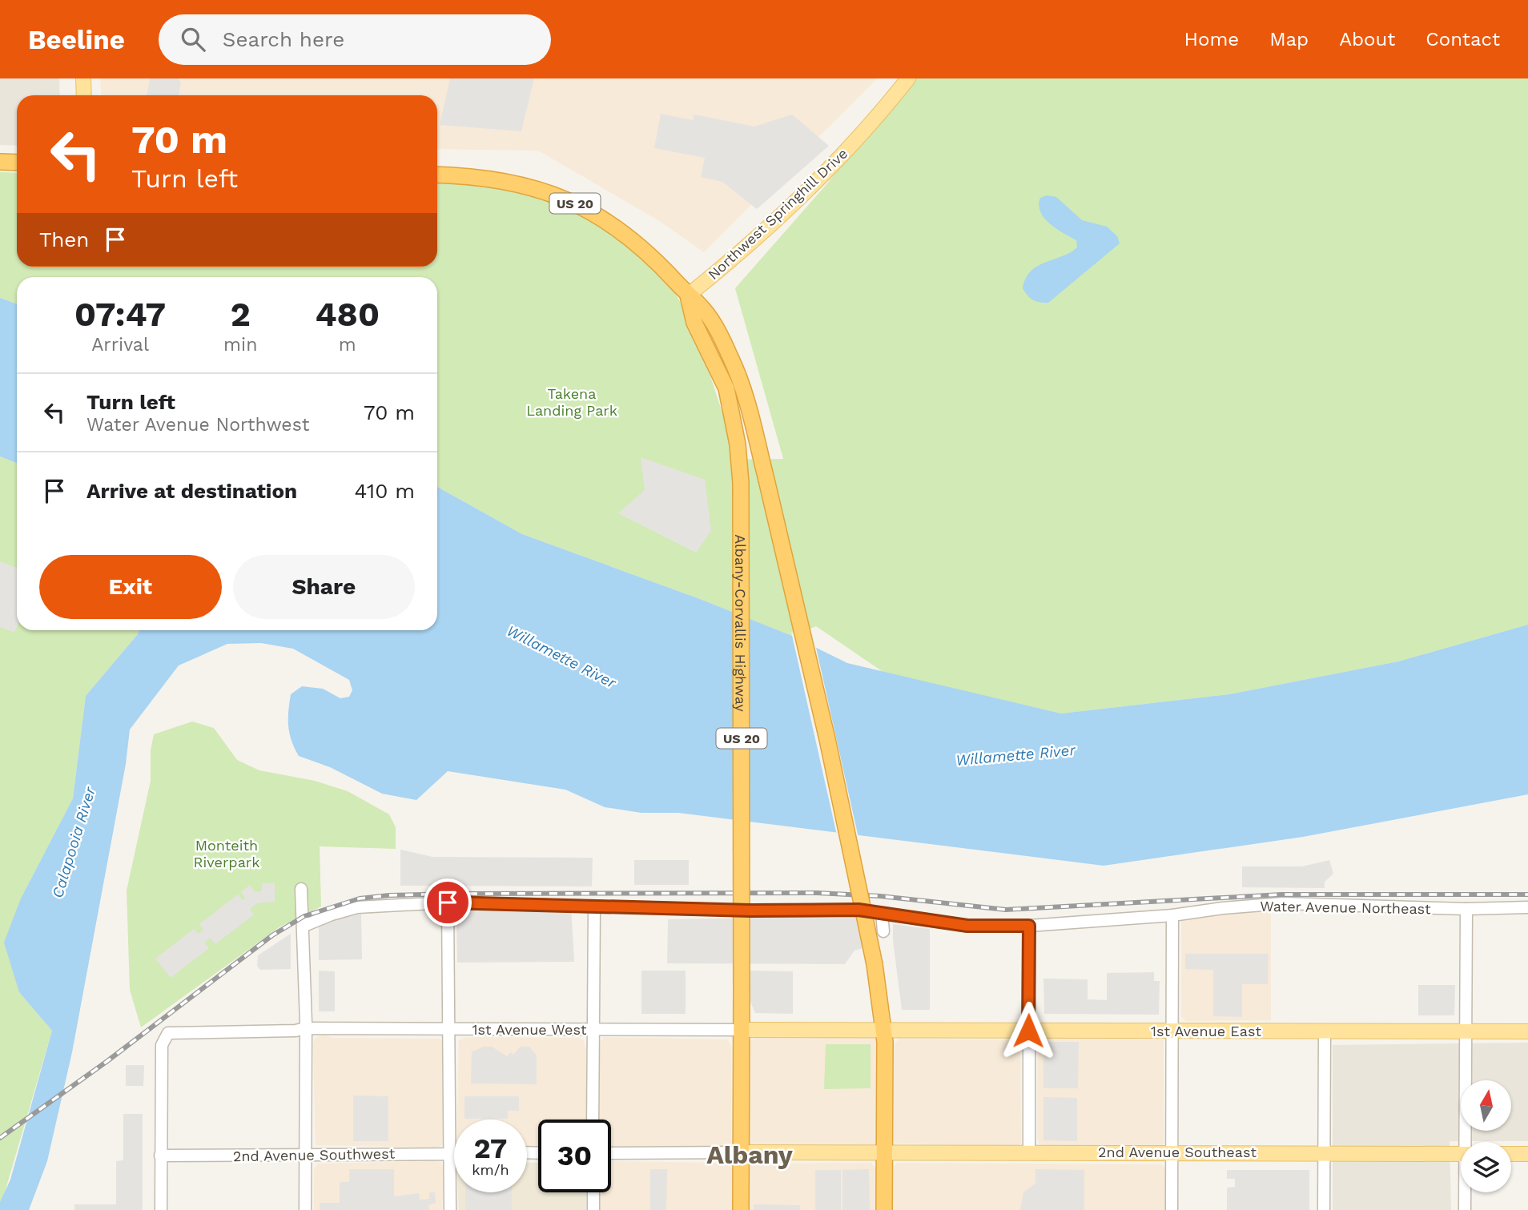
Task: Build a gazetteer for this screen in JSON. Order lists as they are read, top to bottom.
{
  "streets": {
    "highway": ["US 20", "Albany-Corvallis Highway"],
    "main road": [
      "Northwest Springhill Drive",
      "1st Avenue West",
      "1st Avenue East",
      "2nd Avenue Southeast"
    ],
    "street": ["Water Avenue Northeast", "2nd Avenue Southwest"]
  },
  "crossings": [
    ["US 20", "Northwest Springhill Drive"],
    ["US 20", "Albany-Corvallis Highway"],
    ["US 20", "1st Avenue West"],
    ["US 20", "1st Avenue East"],
    ["US 20", "2nd Avenue Southeast"],
    ["Northwest Springhill Drive", "Albany-Corvallis Highway"],
    ["Albany-Corvallis Highway", "1st Avenue West"],
    ["1st Avenue West", "1st Avenue East"],
    ["1st Avenue West", "2nd Avenue Southwest"]
  ],
  "districts": ["Albany"],
  "water": ["Willamette River", "Calapooia River"],
  "parks": ["Takena Landing Park", "Monteith Riverpark"],
  "north": "top",
  "page": {
    "header": "Beeline",
    "search": "Search here",
    "nav": [
      "Home",
      "Map",
      "About",
      "Contact"
    ],
    "turn": ["70 m", "Turn left"],
    "then": "Then",
    "eta": [
      "07:47",
      "Arrival",
      "2",
      "min",
      "480",
      "m"
    ],
    "list": [
      {
        "name": "Turn left",
        "note": "Water Avenue Northwest",
        "value": "70 m"
      },
      {
        "name": "Arrive at destination",
        "value": "410 m"
      }
    ],
    "buttons": ["Exit", "Share"],
    "speed": "27 km/h",
    "limit": "30"
  }
}
